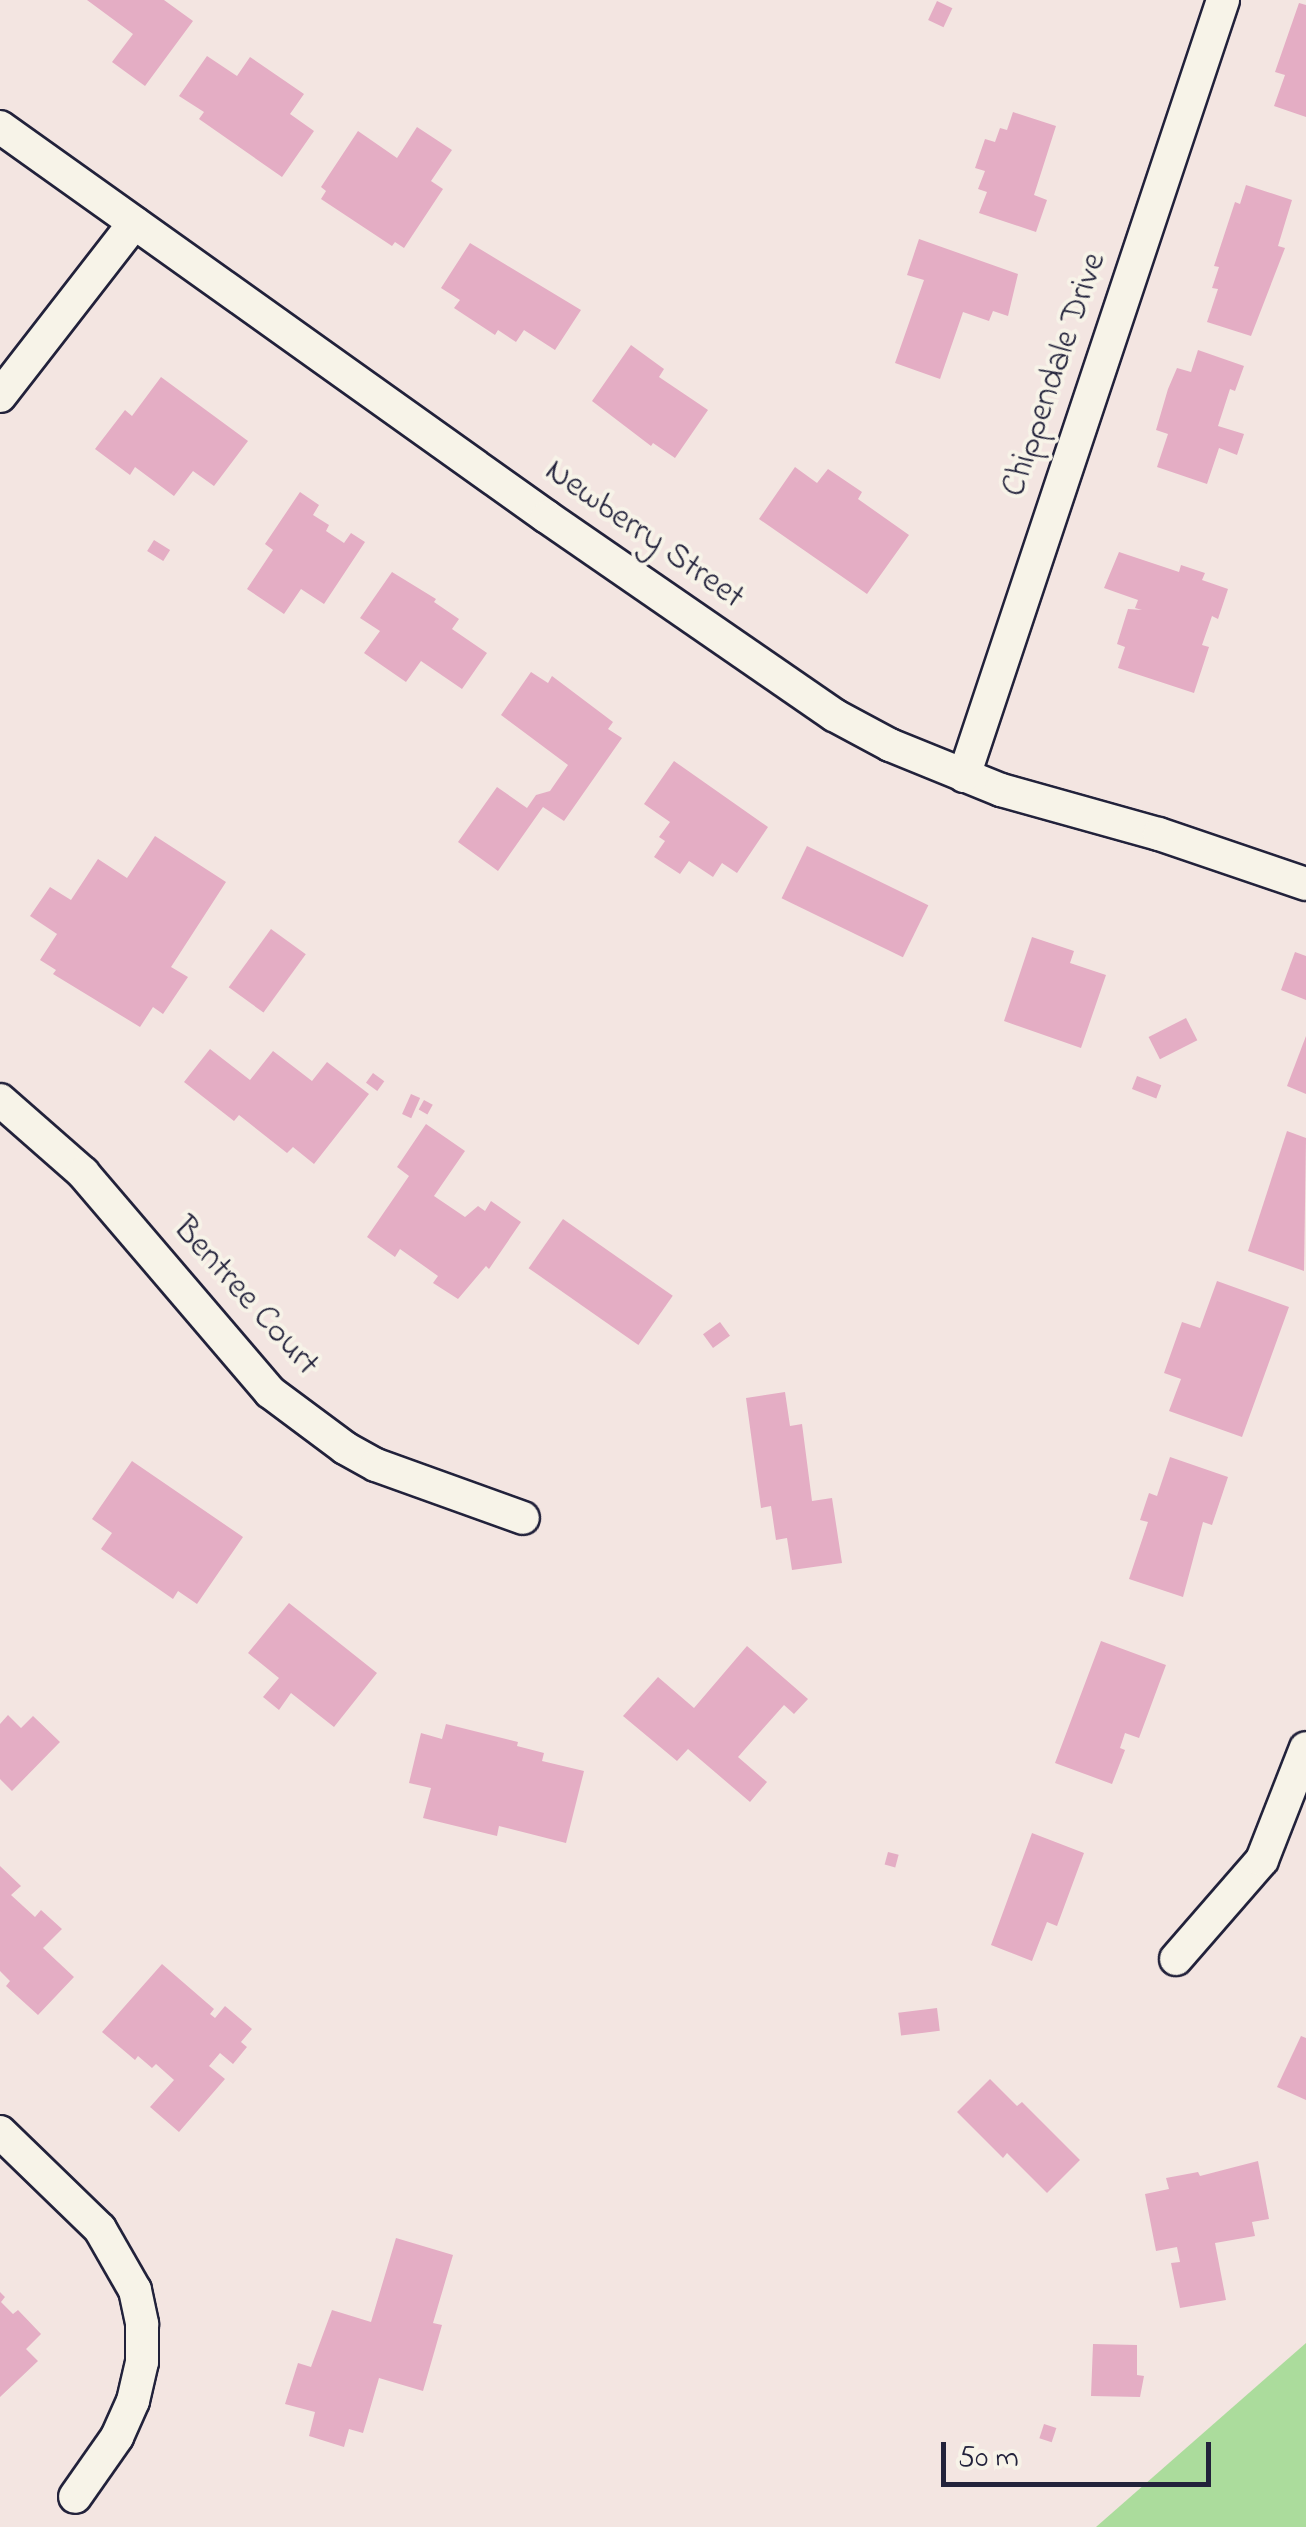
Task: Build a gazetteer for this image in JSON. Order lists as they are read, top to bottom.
{
  "streets": {
    "street": ["Chippendale Drive", "Newberry Street", "Bentree Court"]
  },
  "crossings": [
    ["Chippendale Drive", "Newberry Street"]
  ],
  "scale_bar": "50 m"
}
